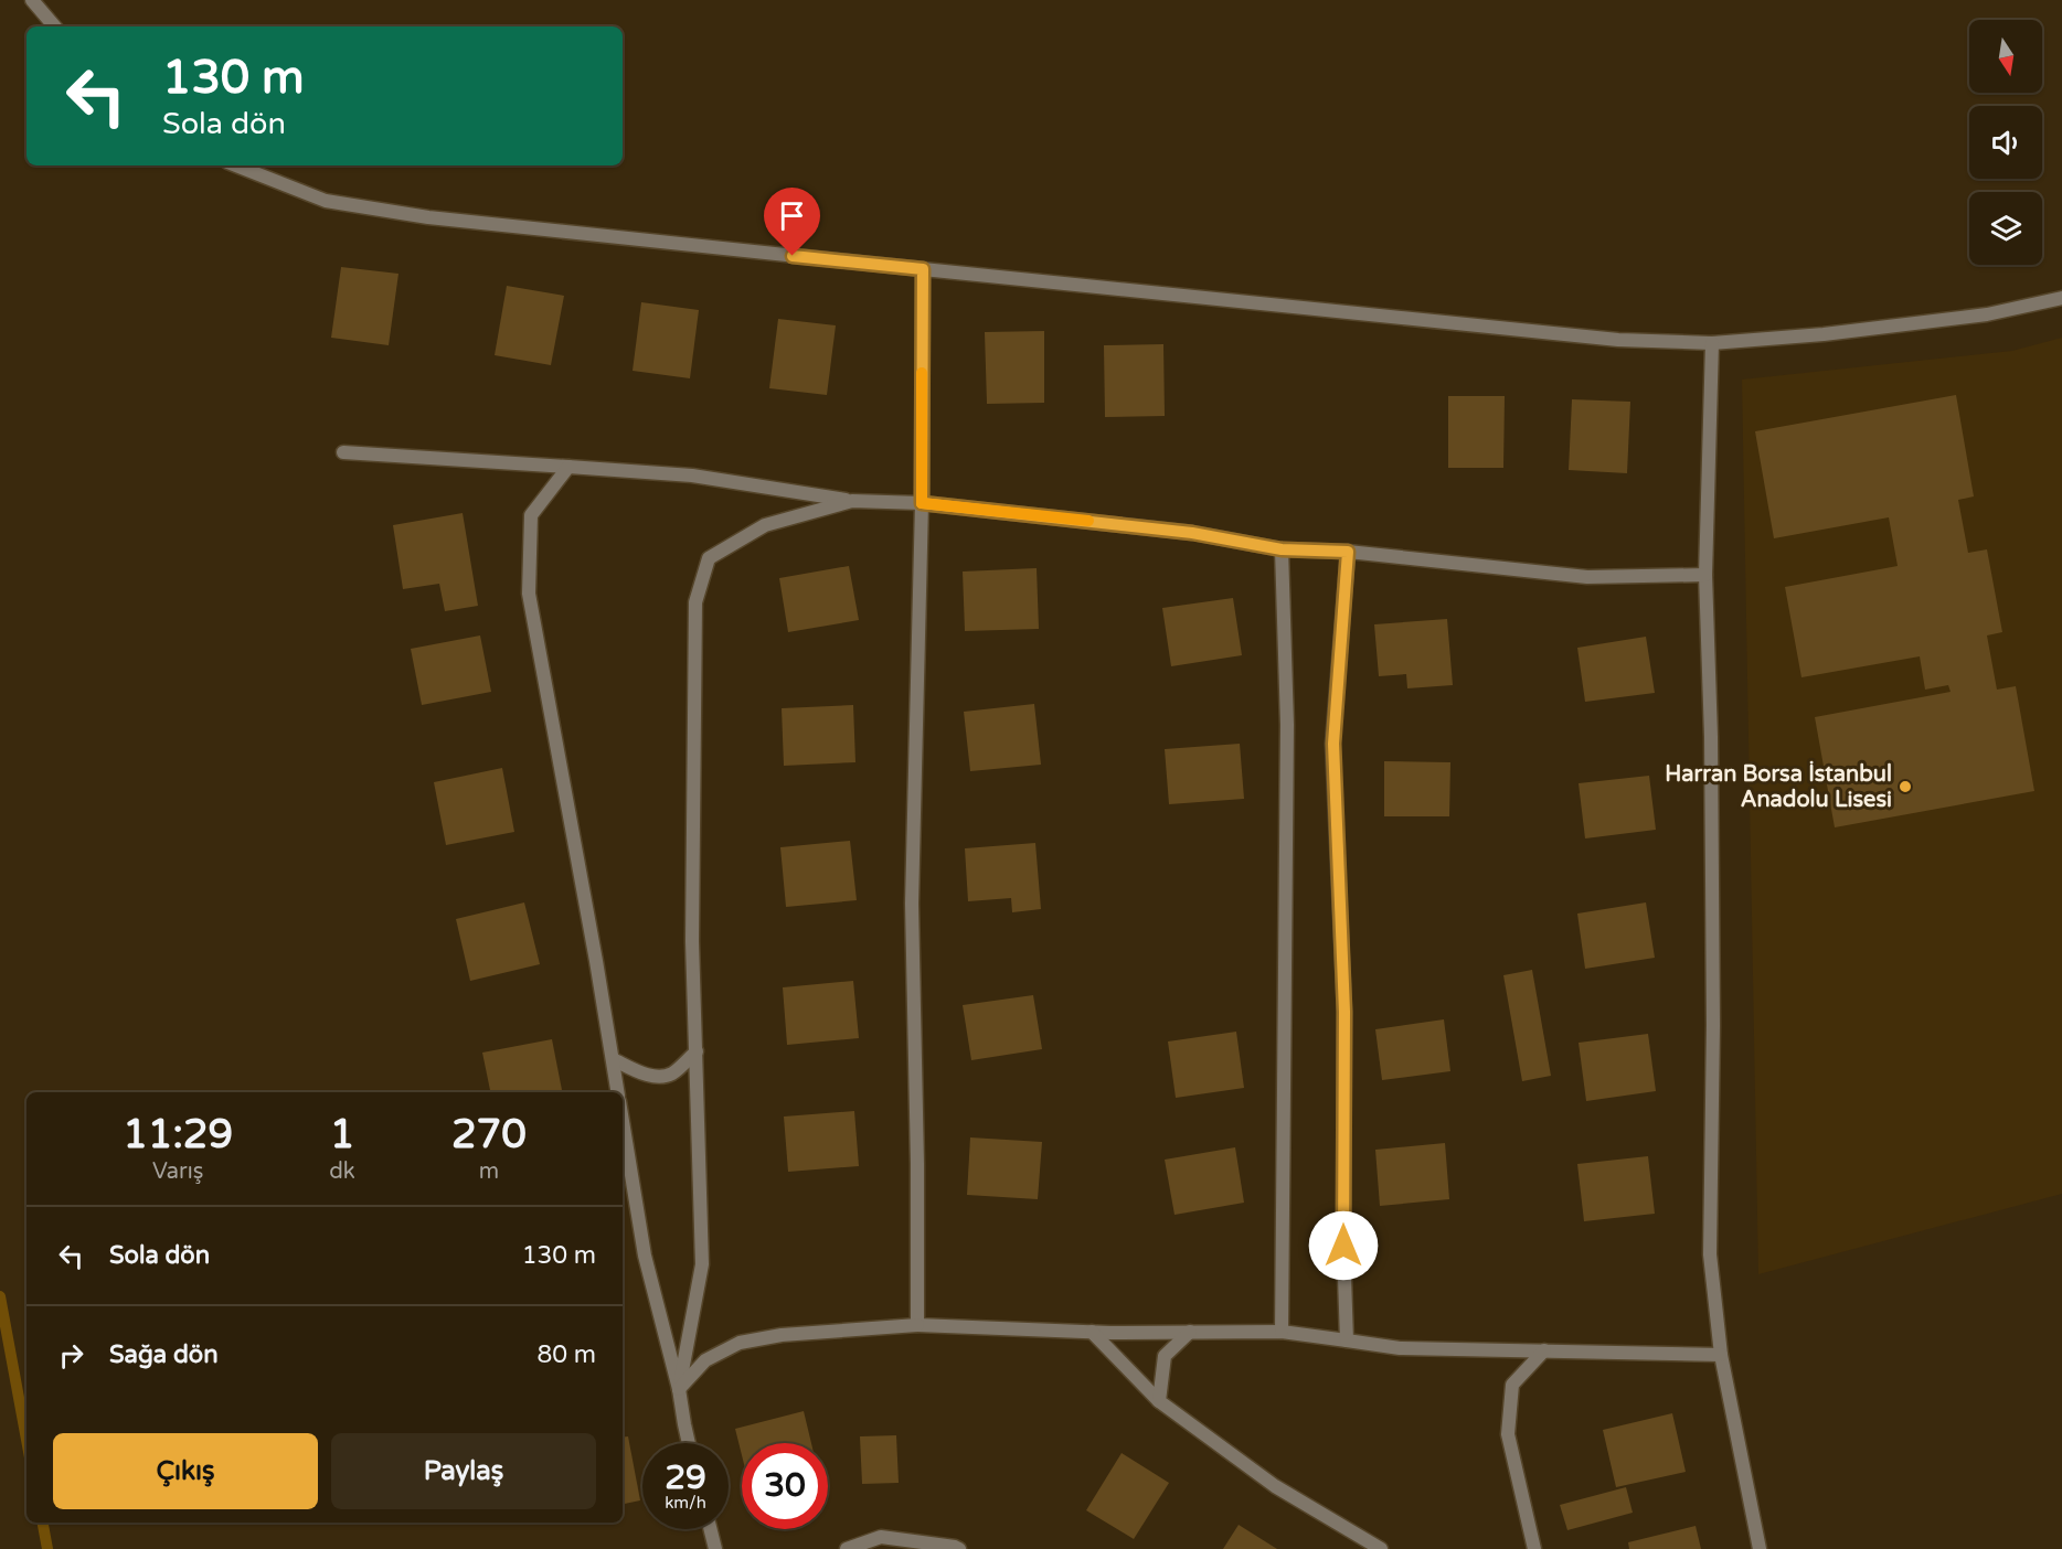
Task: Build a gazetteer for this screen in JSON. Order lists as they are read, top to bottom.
{
  "places": ["Harran Borsa İstanbul Anadolu Lisesi"],
  "north": "bottom",
  "page": {
    "turn": ["130 m", "Sola dön"],
    "eta": [
      "11:29",
      "Varış",
      "1",
      "dk",
      "270",
      "m"
    ],
    "list": [
      {
        "name": "Sola dön",
        "value": "130 m"
      },
      {
        "name": "Sağa dön",
        "value": "80 m"
      }
    ],
    "buttons": ["Çıkış", "Paylaş"],
    "speed": "29 km/h",
    "limit": "30"
  }
}
